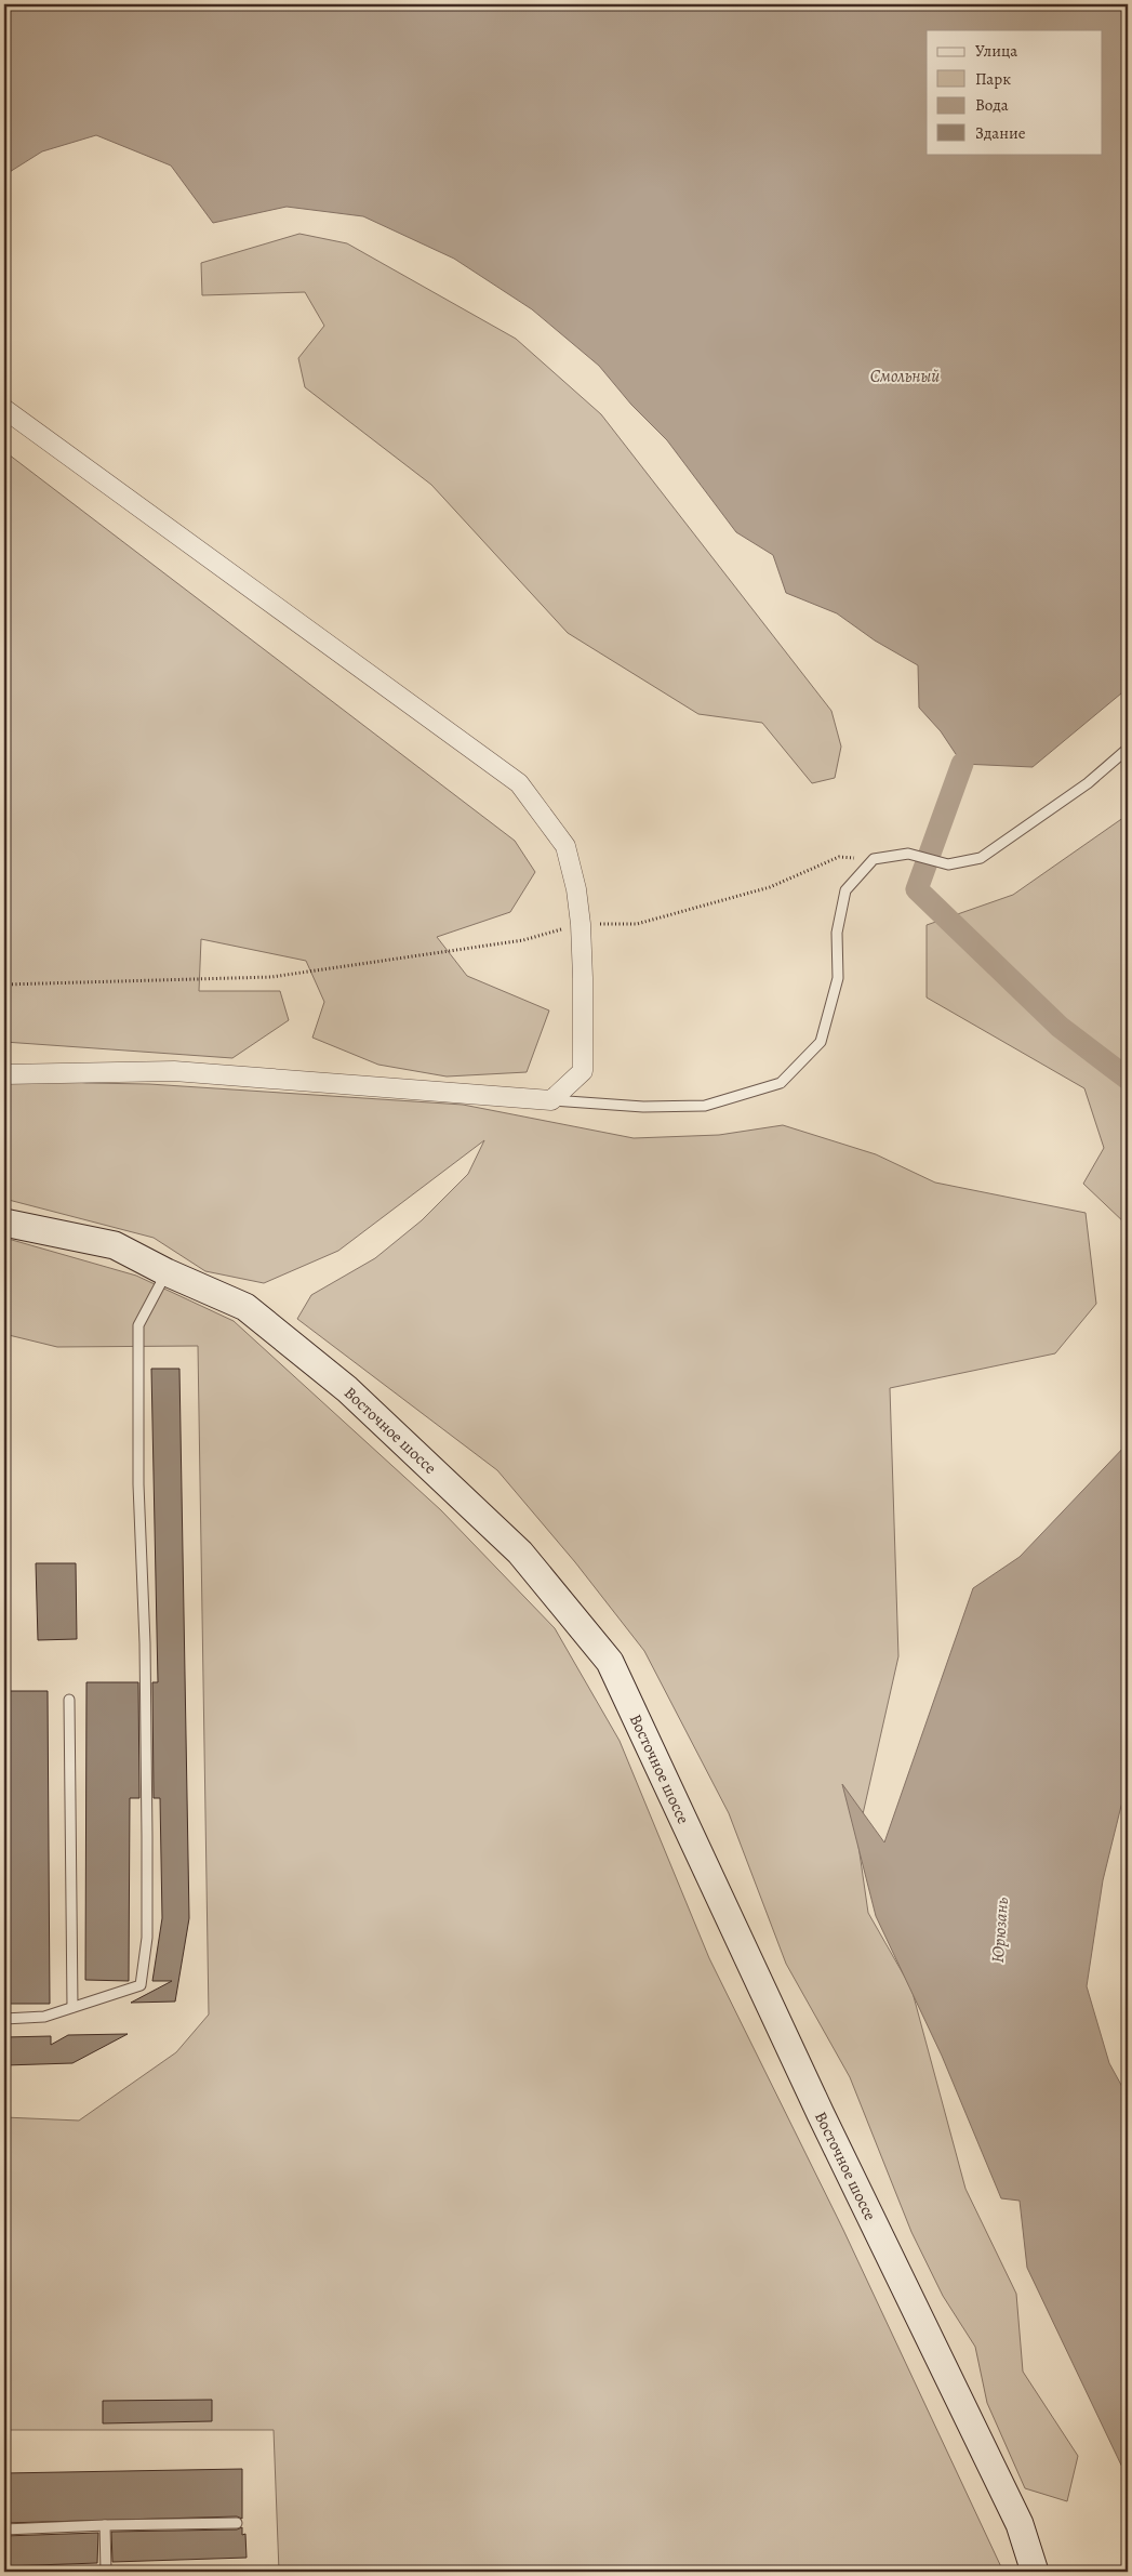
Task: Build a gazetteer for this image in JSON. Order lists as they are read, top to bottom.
{
  "streets": {
    "main road": ["Восточное шоссе"]
  },
  "water": ["Смольный", "Юрюзань"],
  "legend": [
    "Улица",
    "Парк",
    "Вода",
    "Здание"
  ]
}
